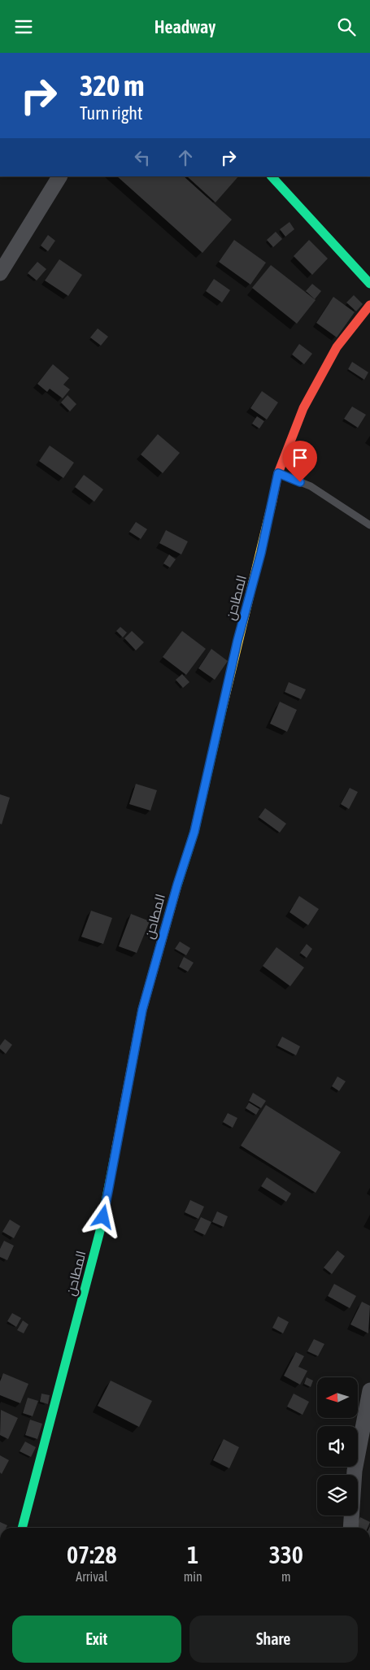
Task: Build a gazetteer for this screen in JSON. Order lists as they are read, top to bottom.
{
  "streets": {
    "main road": ["المطاحن"]
  },
  "north": "left",
  "page": {
    "header": "Headway",
    "turn": ["320 m", "Turn right"],
    "eta": [
      "07:28",
      "Arrival",
      "1",
      "min",
      "330",
      "m"
    ],
    "buttons": ["Exit", "Share"]
  }
}
